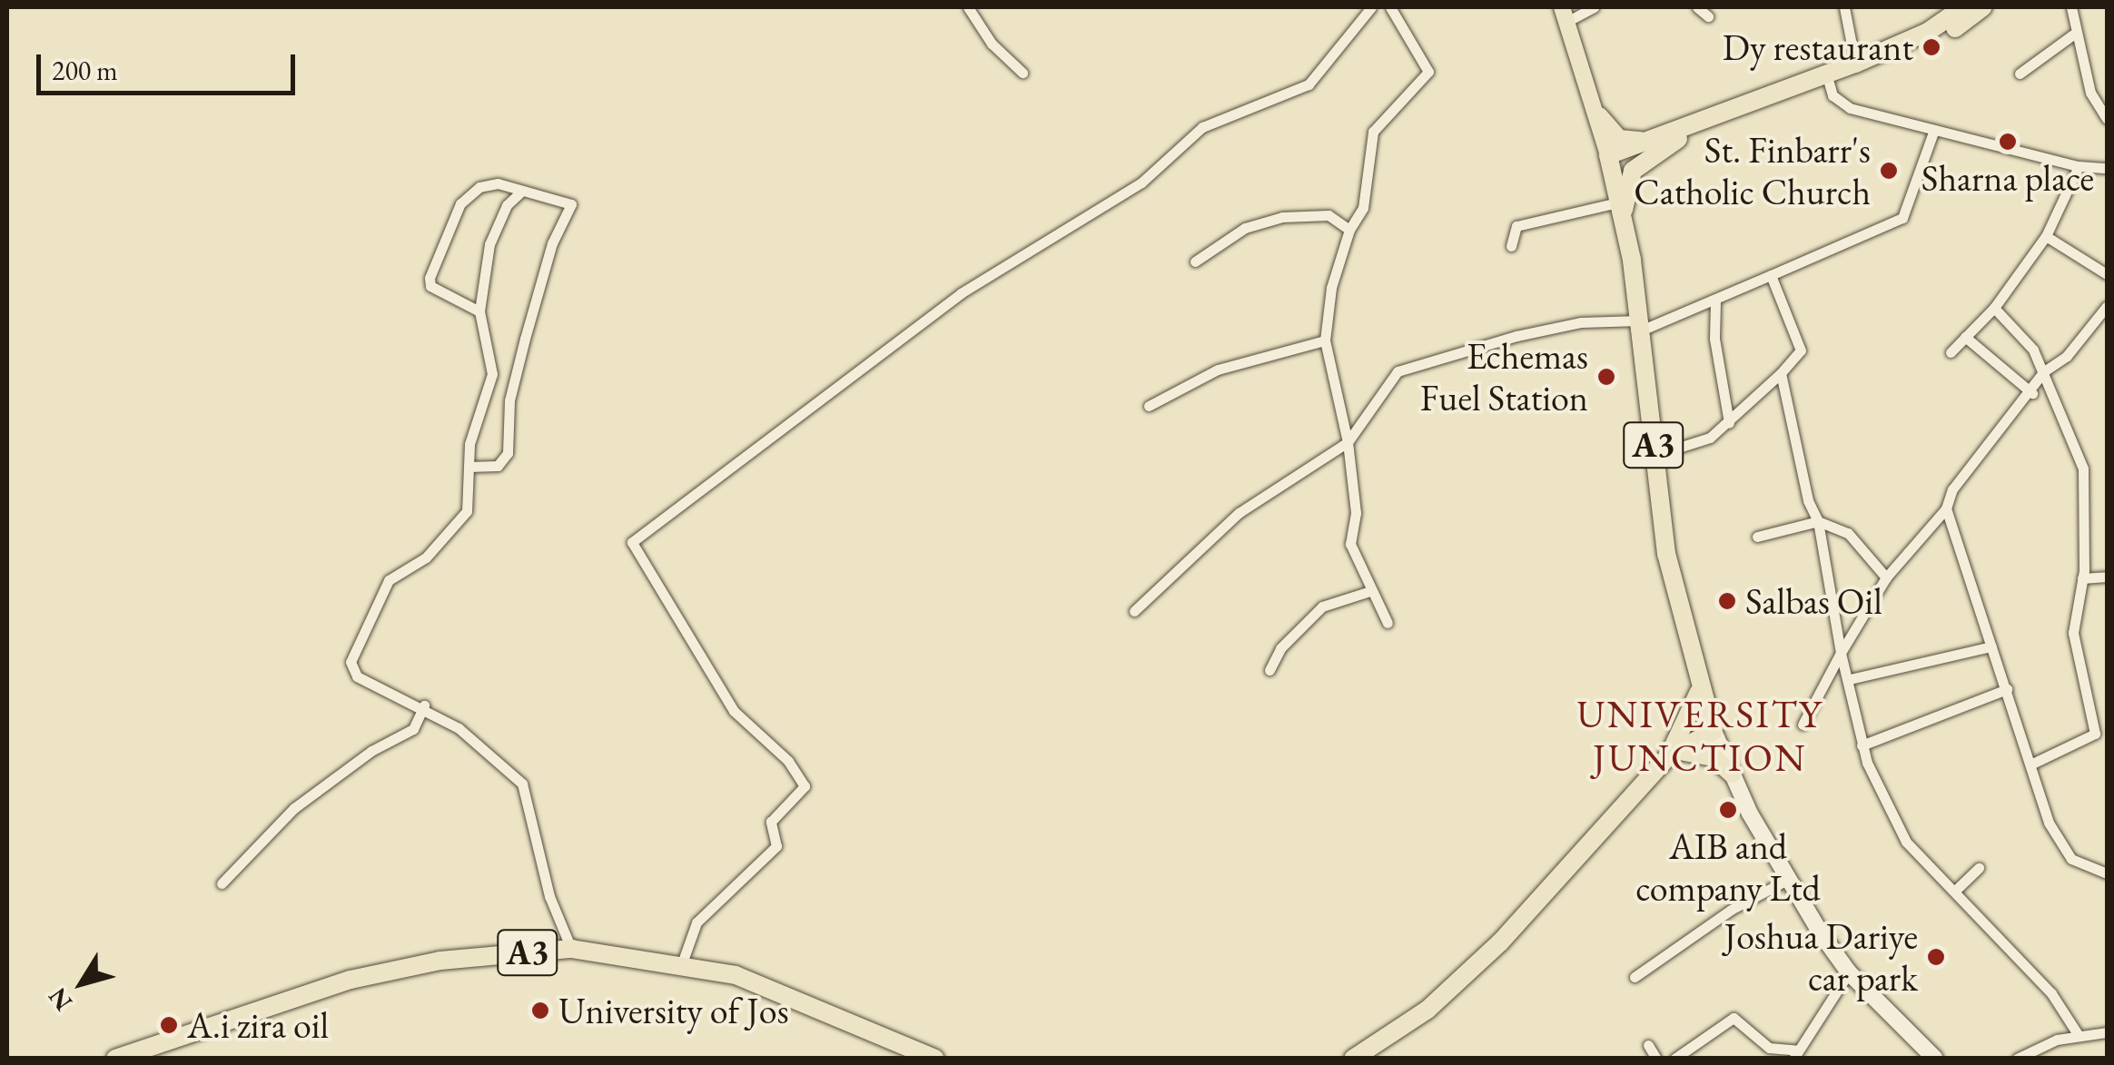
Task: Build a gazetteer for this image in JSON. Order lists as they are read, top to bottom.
{
  "streets": {
    "highway": ["A3"]
  },
  "districts": ["UNIVERSITY JUNCTION"],
  "places": [
    "Dy restaurant",
    "Sharna place",
    "St. Finbarr's Catholic Church",
    "Echemas Fuel Station",
    "Salbas Oil",
    "AIB and company Ltd",
    "Joshua Dariye car park",
    "University of Jos",
    "A.i zira oil"
  ],
  "scale_bar": "200 m",
  "north": "bottom left"
}
